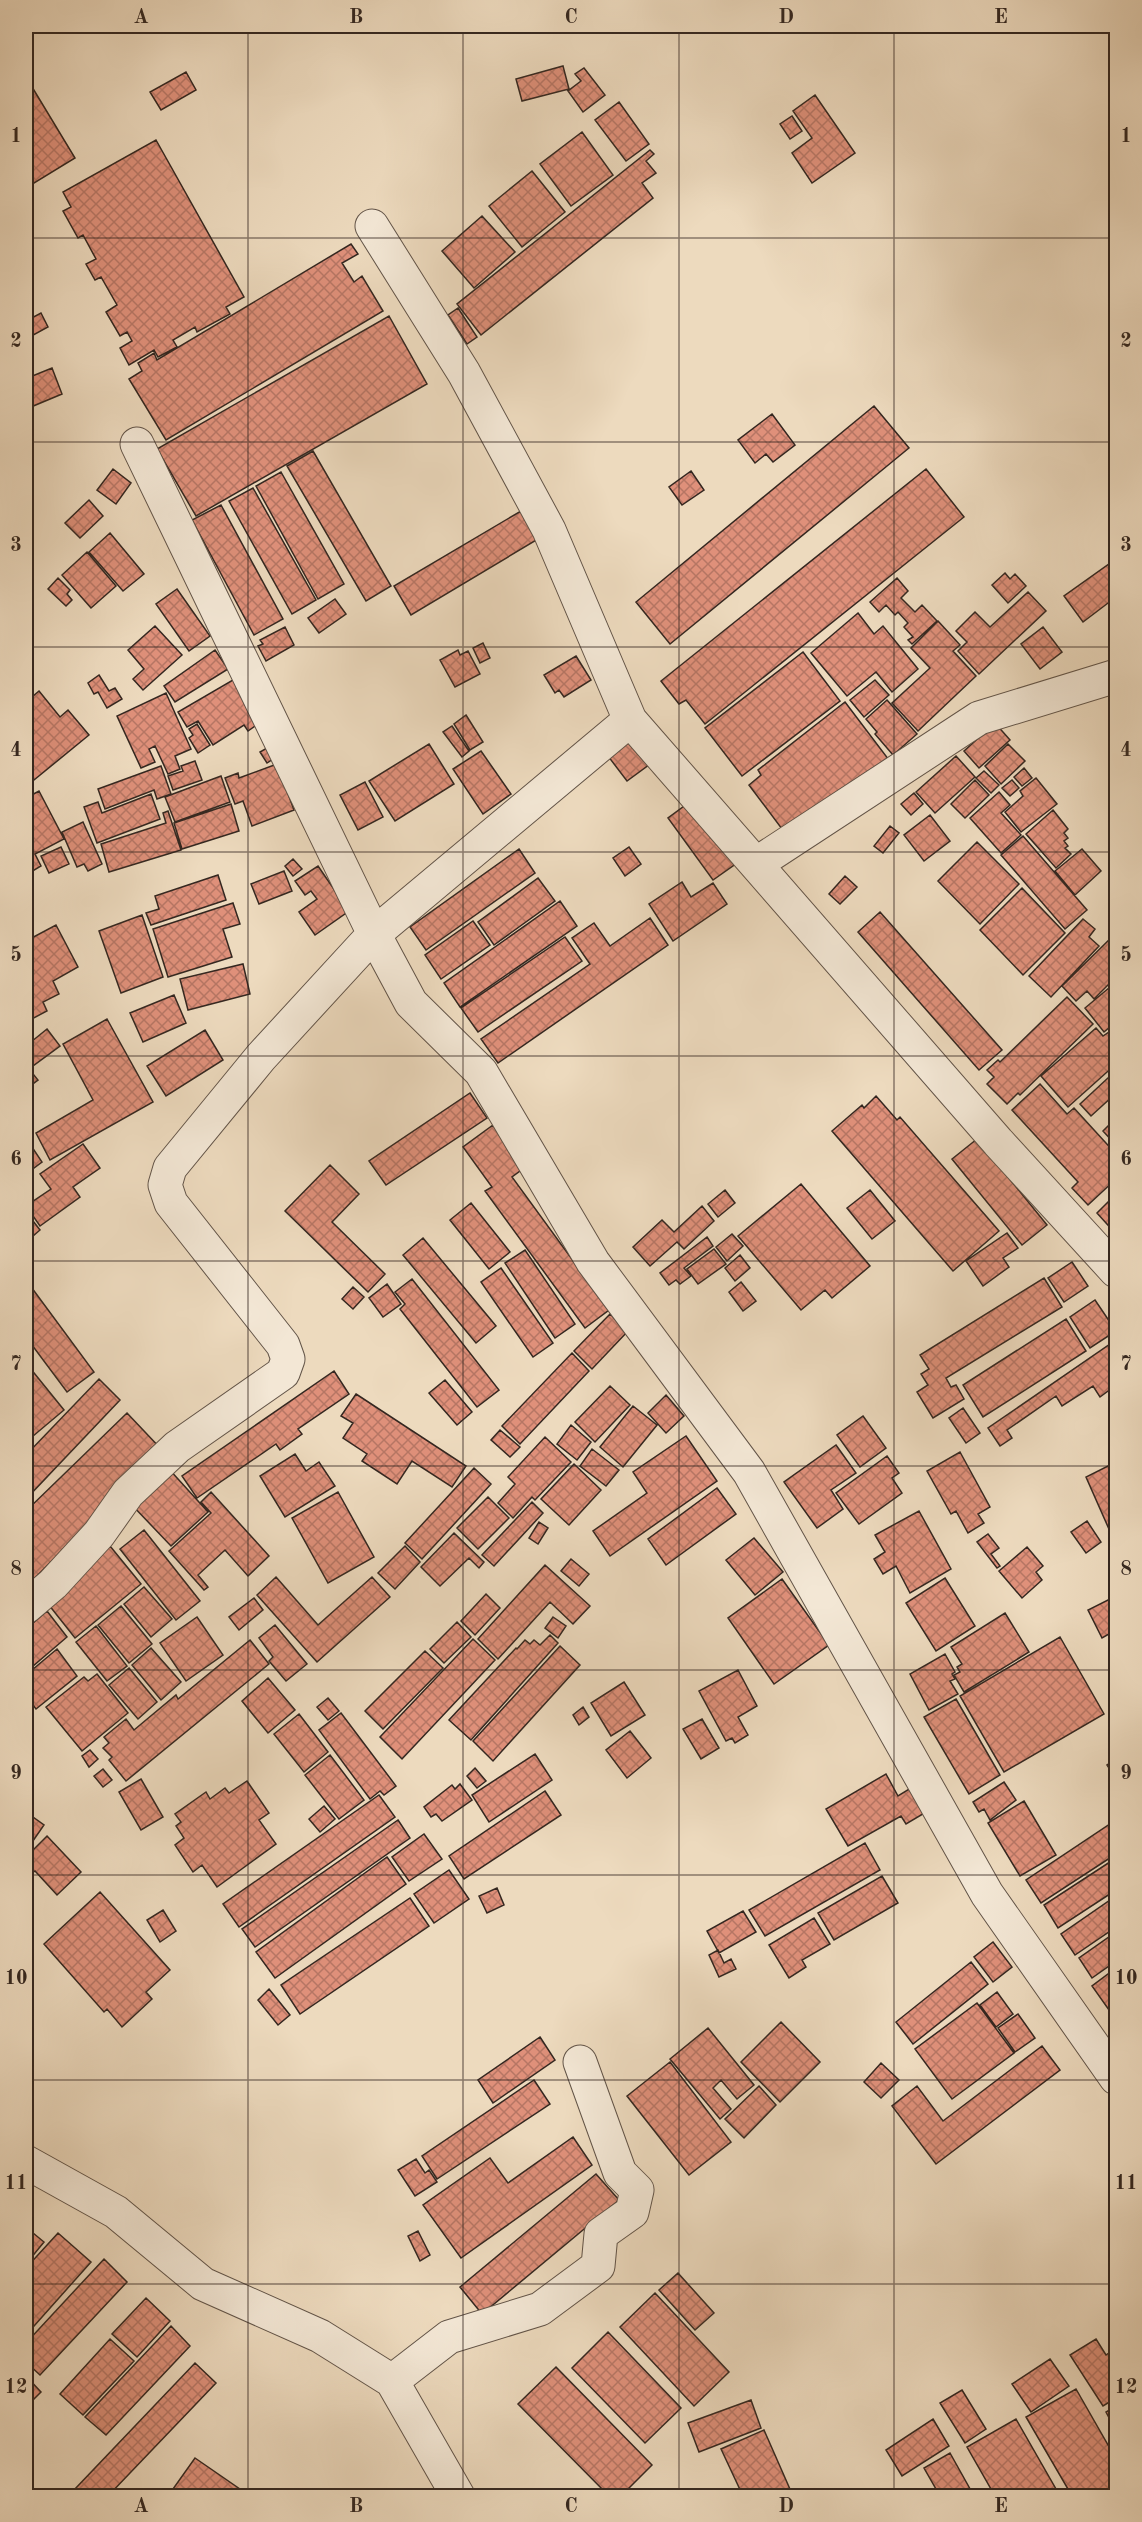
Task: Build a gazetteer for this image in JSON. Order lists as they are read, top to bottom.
{
  "grid": {
    "columns": [
      "A",
      "B",
      "C",
      "D",
      "E"
    ],
    "rows": [
      "1",
      "2",
      "3",
      "4",
      "5",
      "6",
      "7",
      "8",
      "9",
      "10",
      "11",
      "12"
    ]
  }
}
